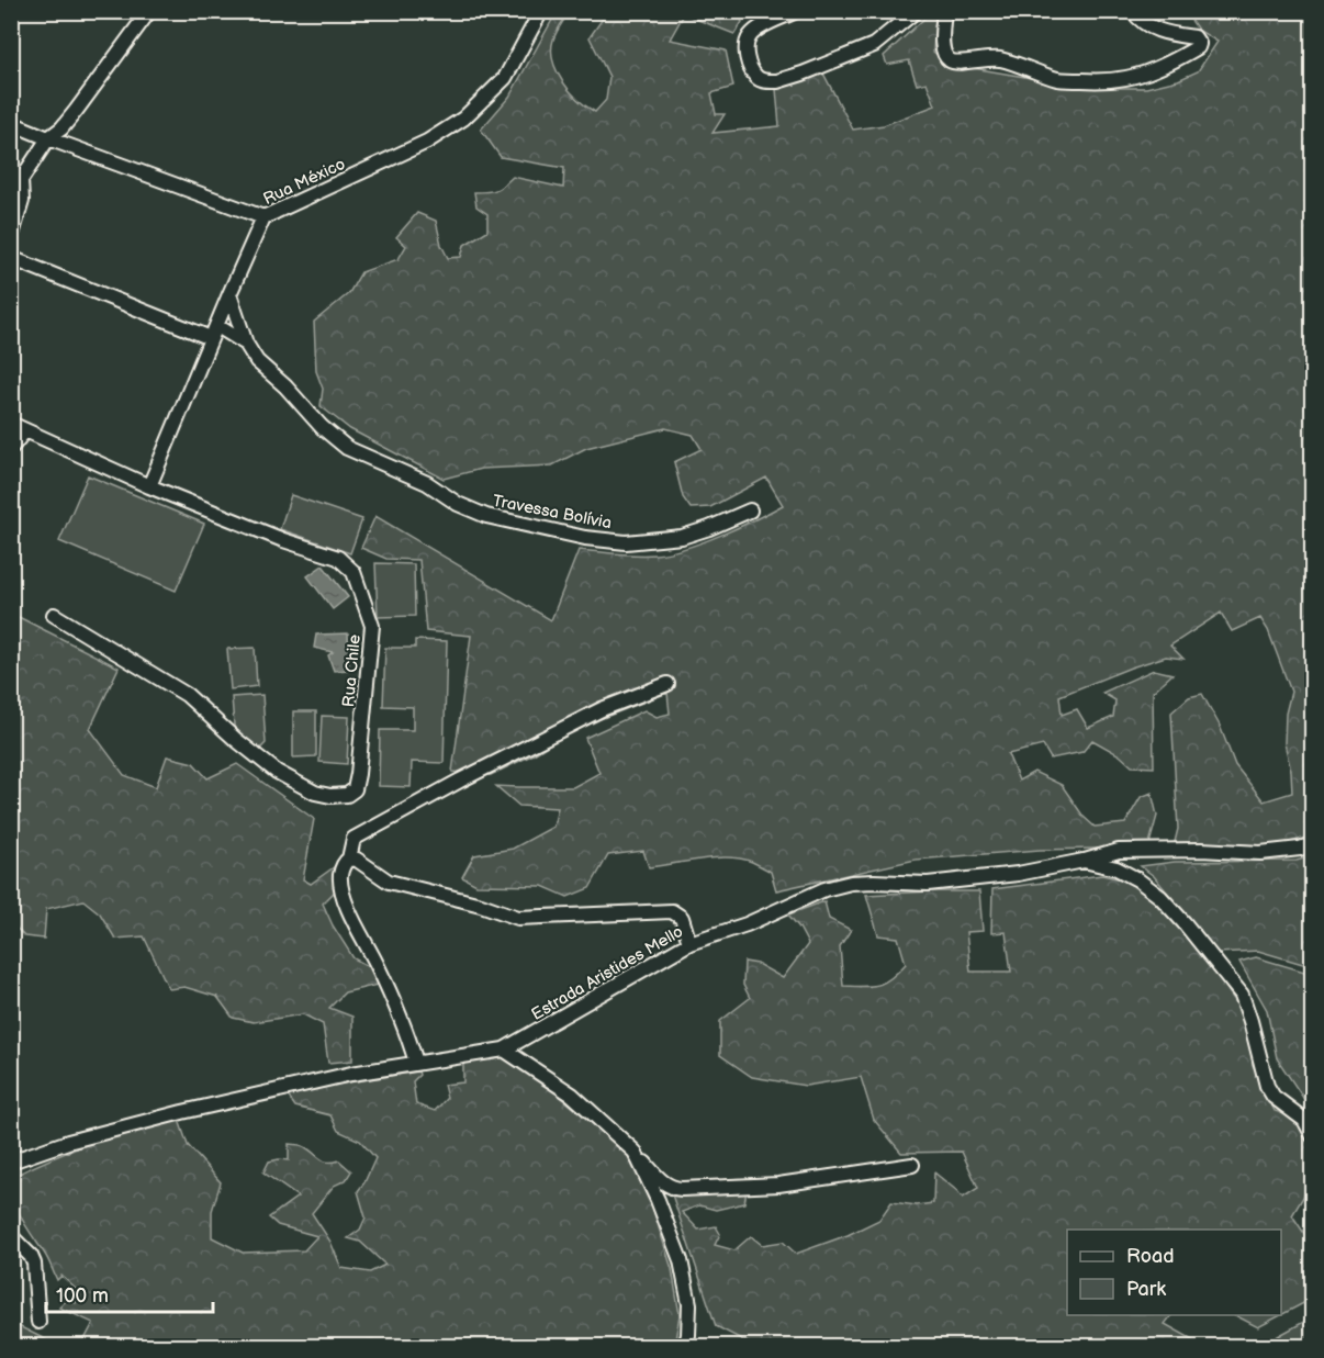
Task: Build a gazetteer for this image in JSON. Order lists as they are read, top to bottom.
{
  "streets": {
    "street": [
      "Rua México",
      "Travessa Bolívia",
      "Rua Chile",
      "Estrada Aristides Mello"
    ]
  },
  "crossings": [
    ["Rua México", "Travessa Bolívia"],
    ["Rua México", "Rua Chile"]
  ],
  "legend": ["Road", "Park"],
  "scale_bar": "100 m"
}
